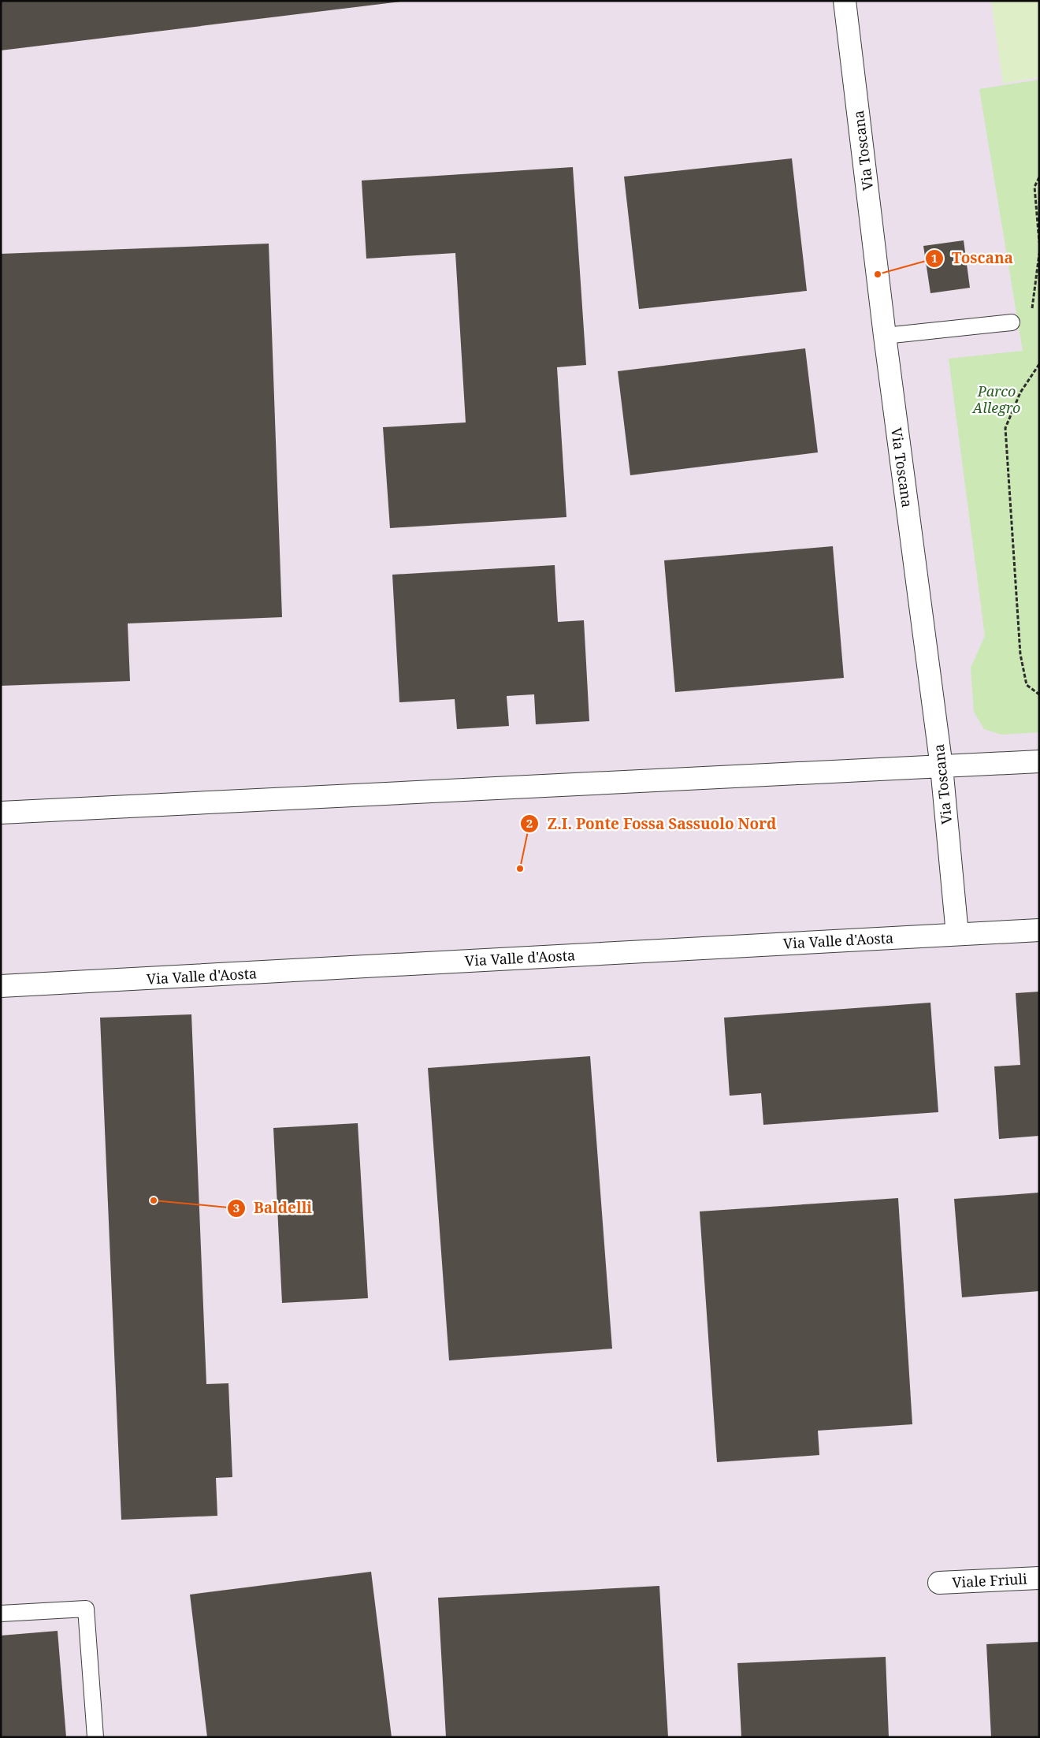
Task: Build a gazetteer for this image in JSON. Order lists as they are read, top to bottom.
{
  "streets": {
    "street": ["Via Toscana", "Via Valle d'Aosta", "Viale Friuli"]
  },
  "crossings": [
    ["Via Toscana", "Via Valle d'Aosta"]
  ],
  "parks": ["Parco Allegro"],
  "places": ["Toscana", "Z.I. Ponte Fossa Sassuolo Nord", "Baldelli"]
}
